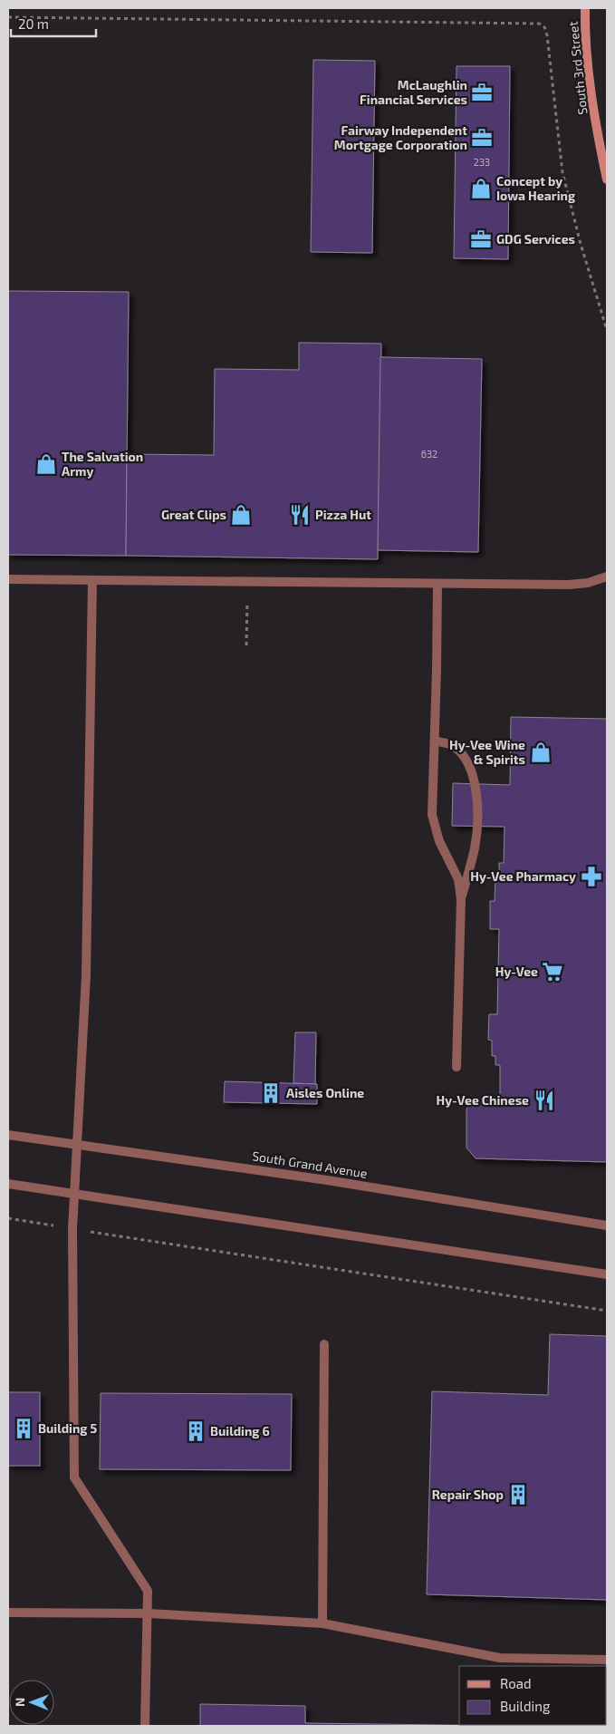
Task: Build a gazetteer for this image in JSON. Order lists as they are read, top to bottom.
{
  "streets": {
    "main road": ["South 3rd Street"],
    "street": ["South Grand Avenue"]
  },
  "places": {
    "office": ["McLaughlin Financial Services", "Fairway Independent Mortgage Corporation", "GDG Services"],
    "shop": [
      "Concept by Iowa Hearing",
      "The Salvation Army",
      "Great Clips",
      "Hy-Vee Wine & Spirits"
    ],
    "restaurant": ["Pizza Hut", "Hy-Vee Chinese"],
    "pharmacy": ["Hy-Vee Pharmacy"],
    "supermarket": ["Hy-Vee"],
    "building": [
      "Aisles Online",
      "Building 5",
      "Building 6",
      "Repair Shop"
    ]
  },
  "house_numbers": ["233", "632"],
  "legend": ["Road", "Building"],
  "scale_bar": "20 m",
  "north": "left"
}
